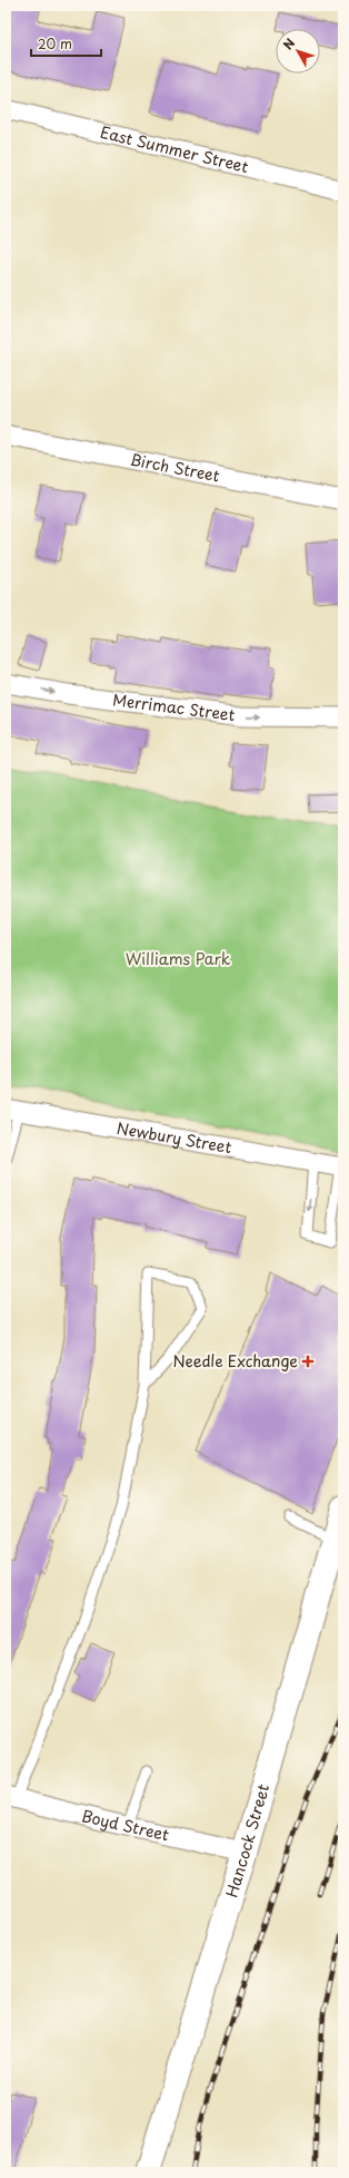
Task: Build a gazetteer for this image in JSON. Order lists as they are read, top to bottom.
{
  "streets": {
    "main road": ["Hancock Street"],
    "street": [
      "East Summer Street",
      "Birch Street",
      "Merrimac Street",
      "Newbury Street",
      "Boyd Street"
    ]
  },
  "crossings": [
    ["Boyd Street", "Hancock Street"]
  ],
  "one_way": ["Merrimac Street"],
  "parks": ["Williams Park"],
  "places": {
    "health": ["Needle Exchange"]
  },
  "scale_bar": "20 m",
  "north": "top left"
}
